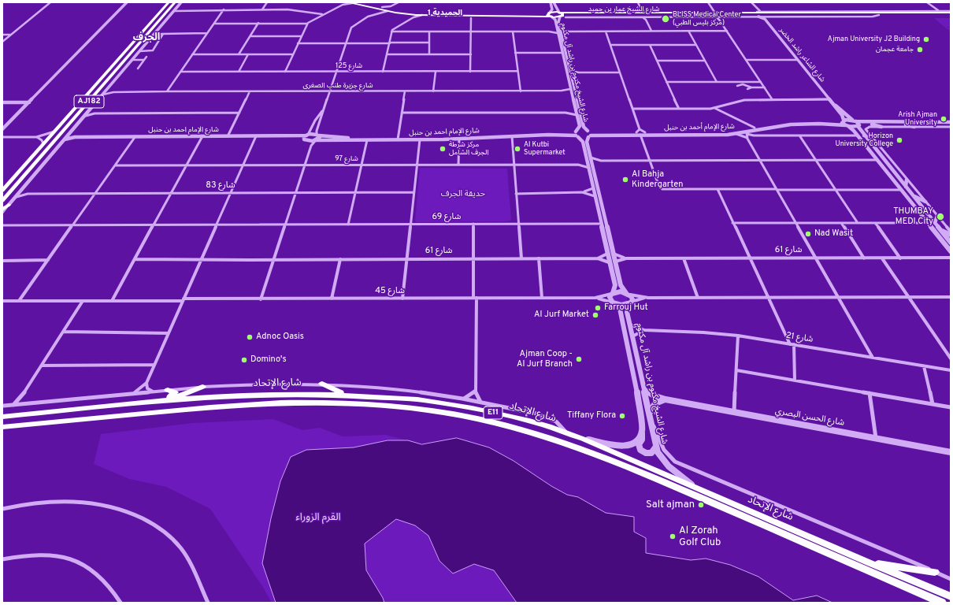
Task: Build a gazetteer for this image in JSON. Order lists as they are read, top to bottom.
{
  "streets": {
    "highway": ["AJ182", "شارع الإتحاد", "E11"],
    "main road": ["شارع الشيخ عمار بن حميد"],
    "street": [
      "شارع الشاعر راشد الخضر",
      "شارع 125",
      "شارع الشيخ مكتوم بن راشد آل مكتوم",
      "شارع جزيرة طنب الصغرى",
      "شارع الإمام أحمد بن حنبل",
      "شارع الإمام احمد بن حنبل",
      "شارع 97",
      "شارع 83",
      "شارع 69",
      "شارع 61",
      "شارع 45",
      "شارع 21",
      "شارع الحسن البصري"
    ]
  },
  "crossings": [
    ["شارع الشيخ عمار بن حميد", "شارع الشيخ مكتوم بن راشد آل مكتوم"],
    ["شارع الشاعر راشد الخضر", "شارع الإمام أحمد بن حنبل"],
    ["شارع الشيخ مكتوم بن راشد آل مكتوم", "شارع جزيرة طنب الصغرى"],
    ["شارع الشيخ مكتوم بن راشد آل مكتوم", "شارع الإمام أحمد بن حنبل"],
    ["شارع الشيخ مكتوم بن راشد آل مكتوم", "شارع الإمام احمد بن حنبل"],
    ["شارع الشيخ مكتوم بن راشد آل مكتوم", "شارع 61"],
    ["شارع الشيخ مكتوم بن راشد آل مكتوم", "شارع 45"],
    ["شارع الشيخ مكتوم بن راشد آل مكتوم", "شارع 21"],
    ["شارع الشيخ مكتوم بن راشد آل مكتوم", "شارع الإتحاد"],
    ["شارع الشيخ مكتوم بن راشد آل مكتوم", "شارع الحسن البصري"]
  ],
  "districts": ["الحميدية 1", "الجرف"],
  "parks": ["حديقة الجرف", "القرم الزوراء"],
  "places": [
    "BLISS Medical Center (مركز بليس الطبي)",
    "Ajman University J2 Building",
    "جامعة عجمان",
    "Arish Ajman University",
    "Horizon University College",
    "مركز شرطة الجرف الشامل",
    "Al Kutbi Supermarket",
    "Al Bahja Kindergarten",
    "THUMBAY MEDI City",
    "Nad Wasit",
    "Farrouj Hut",
    "Al Jurf Market",
    "Adnoc Oasis",
    "Ajman Coop - Al Jurf Branch",
    "Domino's",
    "Tiffany Flora",
    "Salt ajman",
    "Al Zorah Golf Club"
  ]
}
